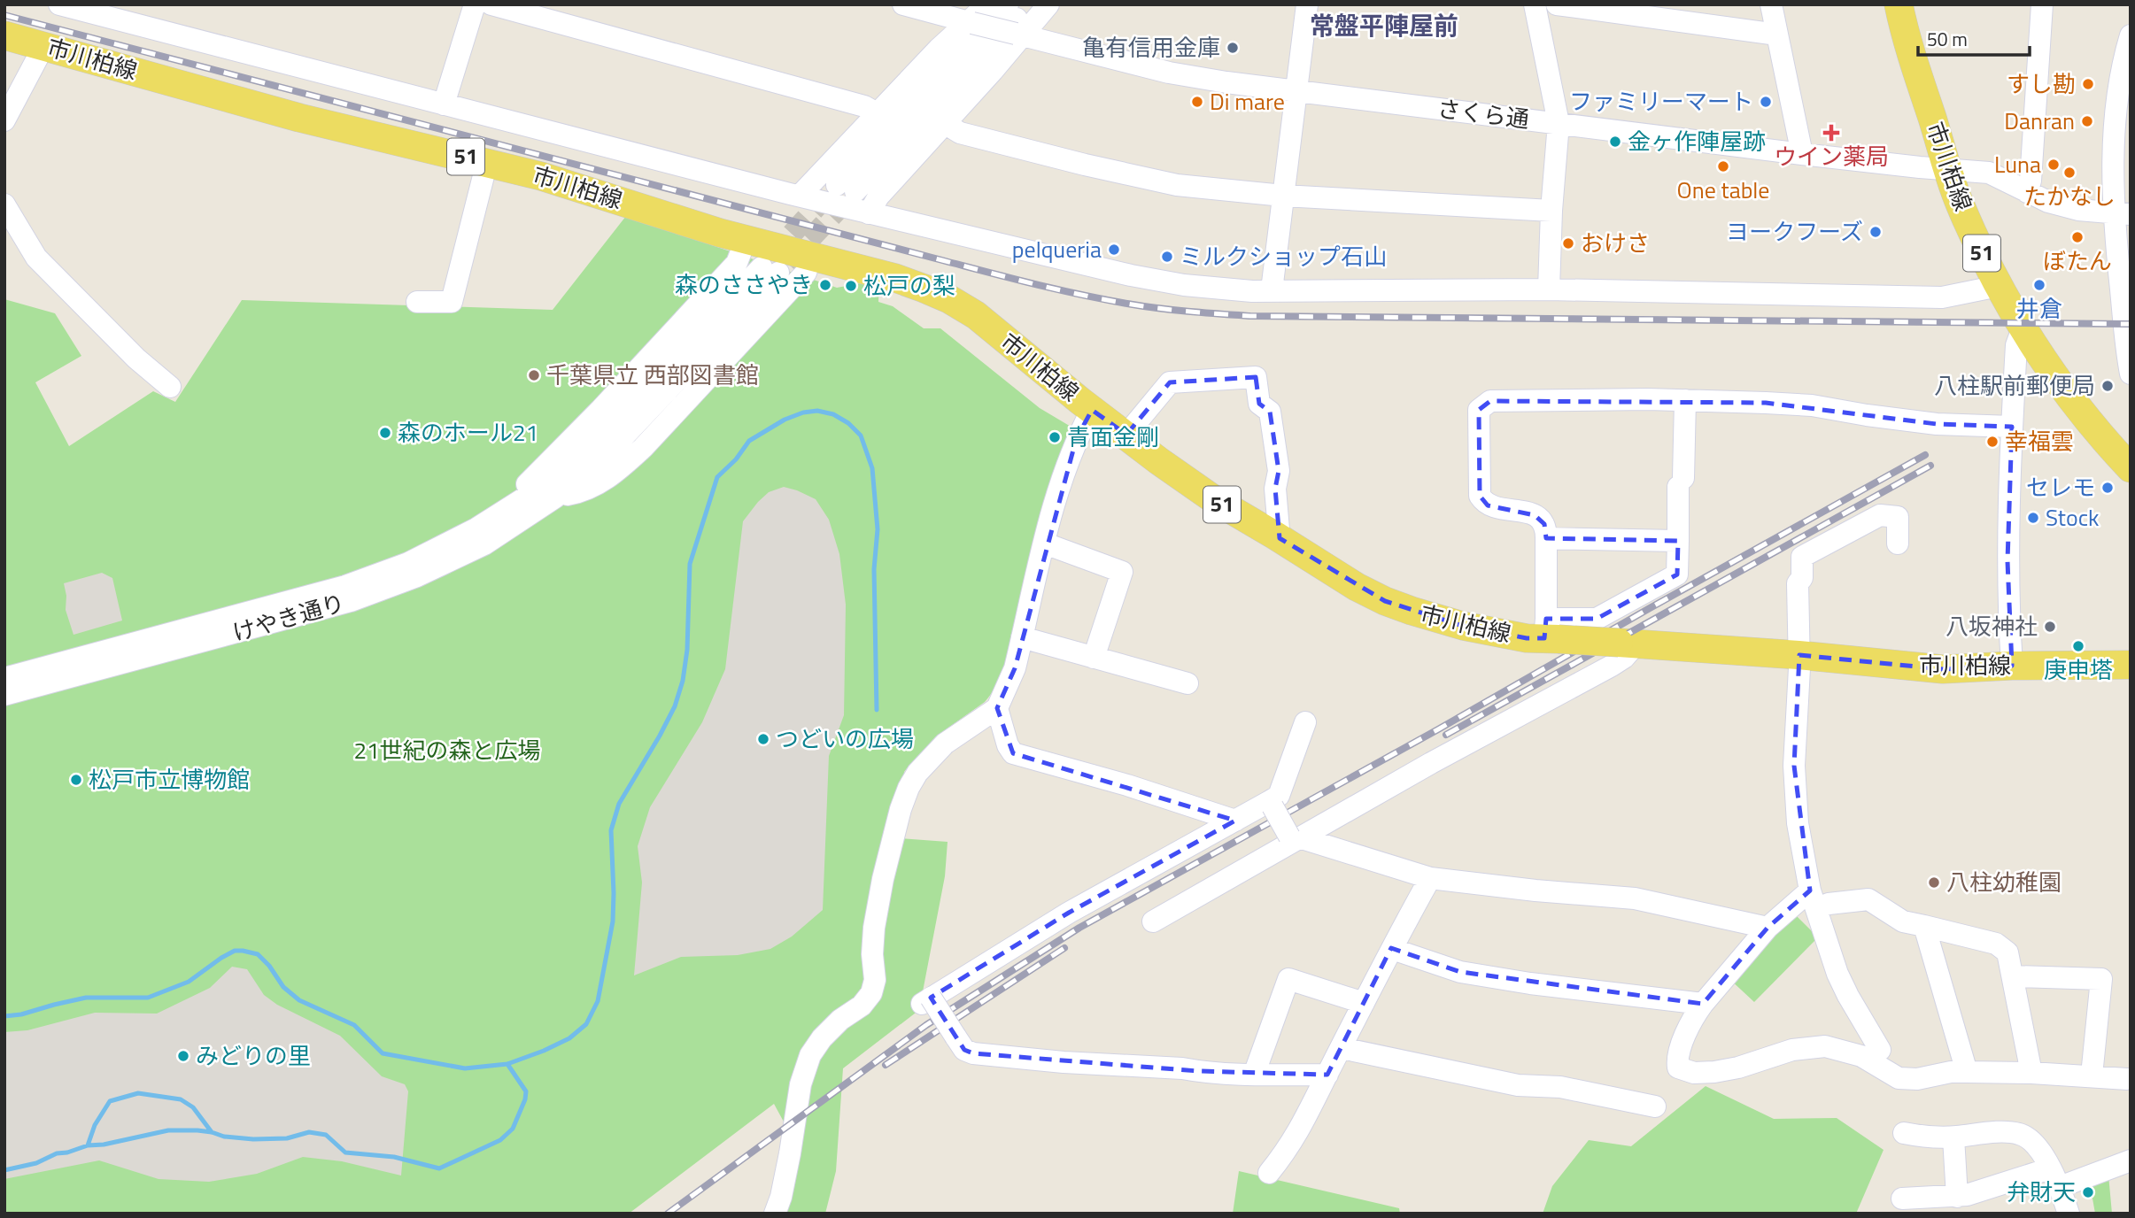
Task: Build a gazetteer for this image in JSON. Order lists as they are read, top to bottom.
{
  "streets": {
    "main road": ["市川柏線", "51"],
    "street": ["さくら通", "けやき通り"]
  },
  "crossings": [
    ["市川柏線", "さくら通"]
  ],
  "districts": ["常盤平陣屋前"],
  "parks": ["21世紀の森と広場"],
  "places": {
    "other": [
      "亀有信用金庫",
      "すし勘",
      "Di mare",
      "ファミリーマート",
      "Danran",
      "金ヶ作陣屋跡",
      "Luna",
      "One table",
      "たかなし",
      "ヨークフーズ",
      "ぼたん",
      "おけさ",
      "pelqueria",
      "ミルクショップ石山",
      "森のささやき",
      "井倉",
      "松戸の梨",
      "千葉県立 西部図書館",
      "八柱駅前郵便局",
      "森のホール21",
      "青面金剛",
      "幸福雲",
      "セレモ",
      "Stock",
      "八坂神社",
      "庚申塔",
      "つどいの広場",
      "松戸市立博物館",
      "八柱幼稚園",
      "みどりの里",
      "弁財天"
    ],
    "health": ["ウイン薬局"]
  },
  "scale_bar": "50 m"
}
